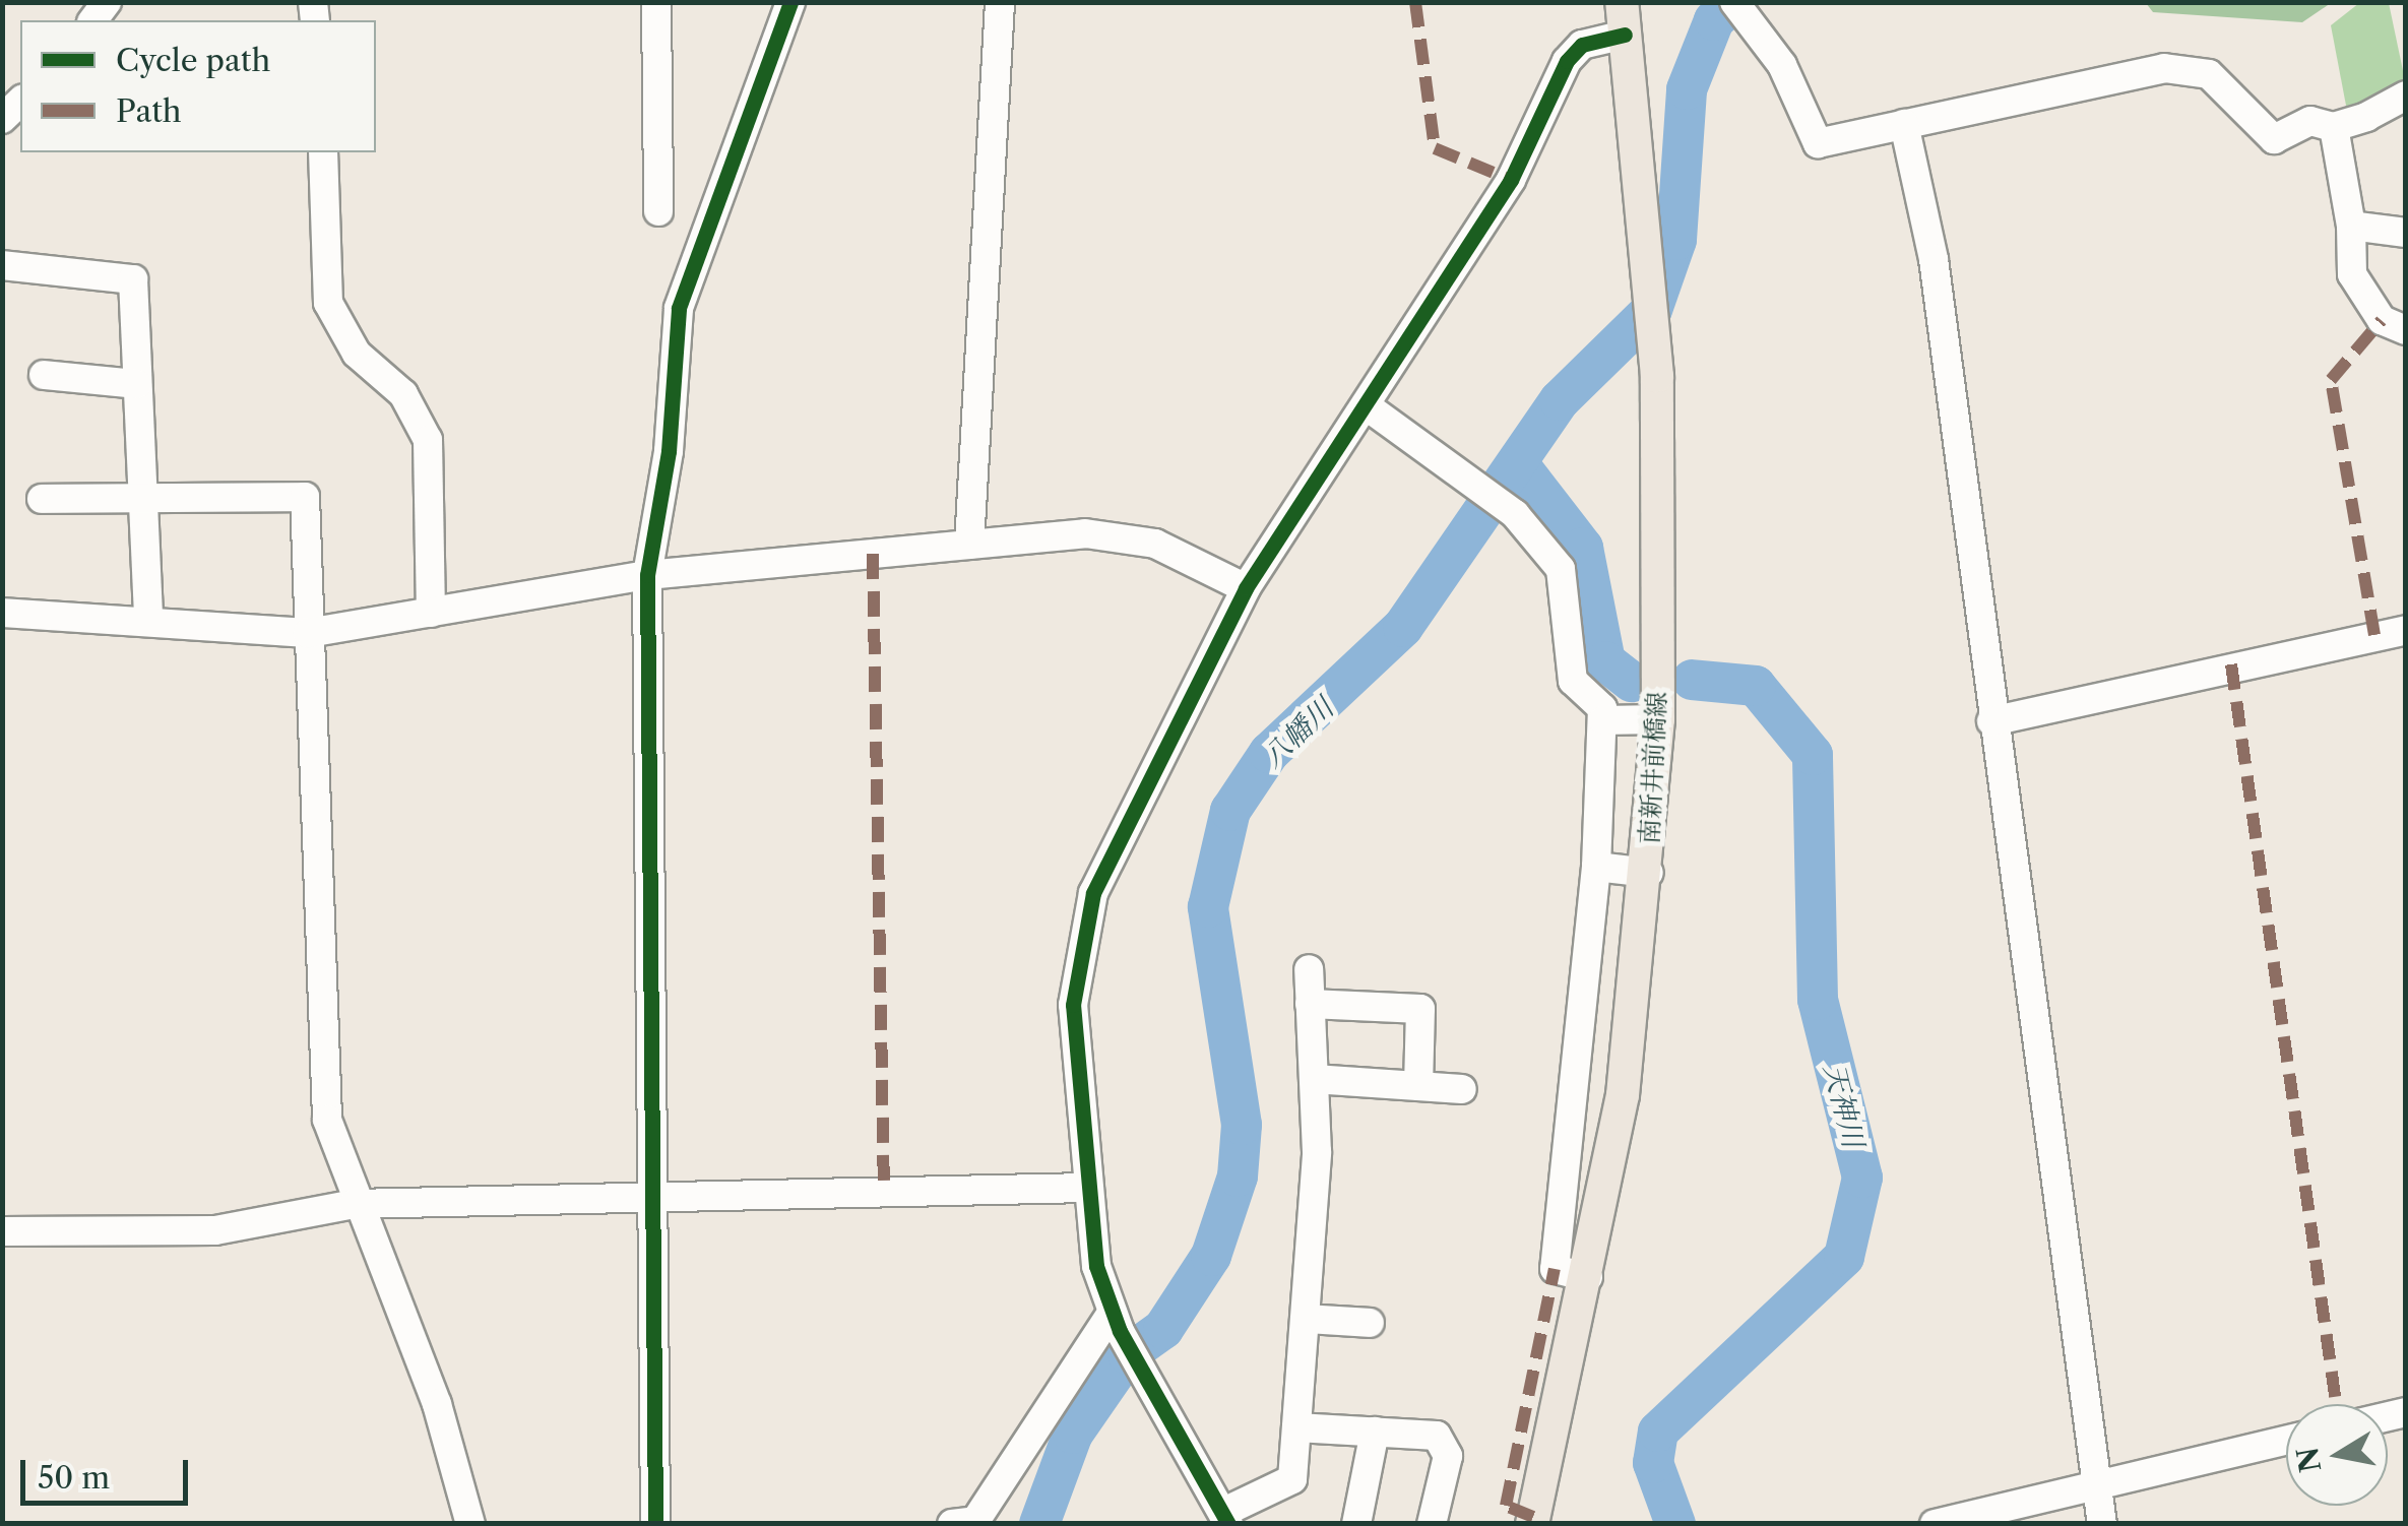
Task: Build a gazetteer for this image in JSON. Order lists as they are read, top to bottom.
{
  "streets": {
    "main road": ["南新井前橋線"]
  },
  "water": ["八幡川", "天神川"],
  "legend": ["Cycle path", "Path"],
  "scale_bar": "50 m",
  "north": "left"
}
